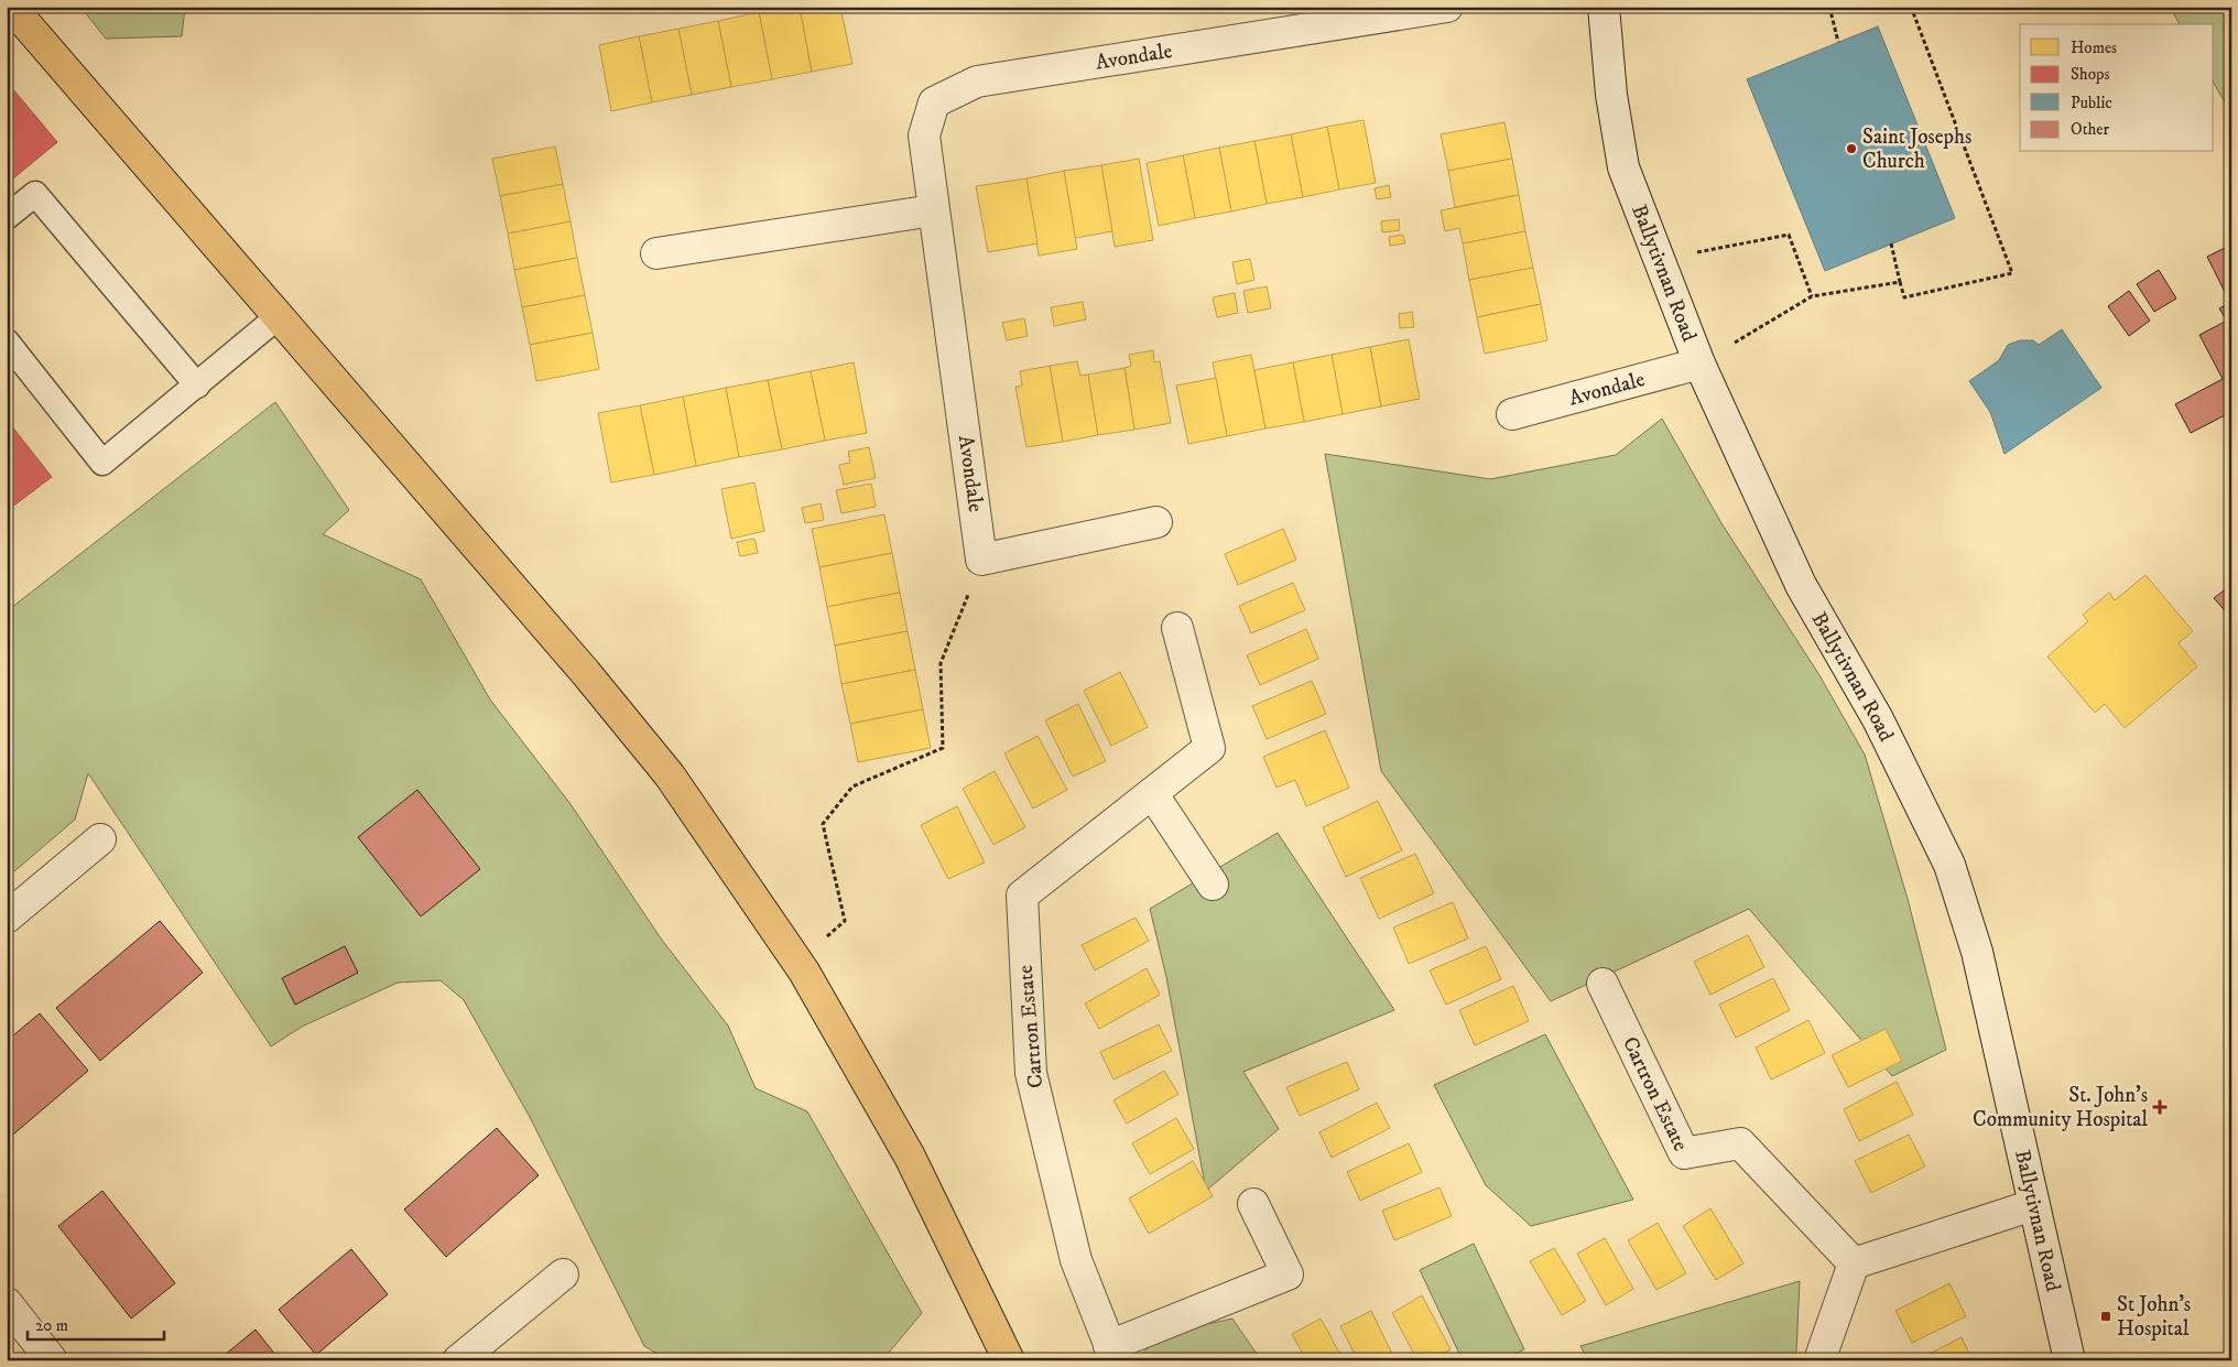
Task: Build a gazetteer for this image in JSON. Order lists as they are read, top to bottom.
{
  "streets": {
    "street": ["Avondale", "Ballytivnan Road", "Cartron Estate"]
  },
  "crossings": [
    ["Avondale", "Ballytivnan Road"]
  ],
  "places": {
    "other": ["Saint Josephs Church"],
    "health": ["St. John's Community Hospital"],
    "transit": ["St John's Hospital"]
  },
  "legend": [
    "Homes",
    "Shops",
    "Public",
    "Other"
  ],
  "scale_bar": "20 m"
}
